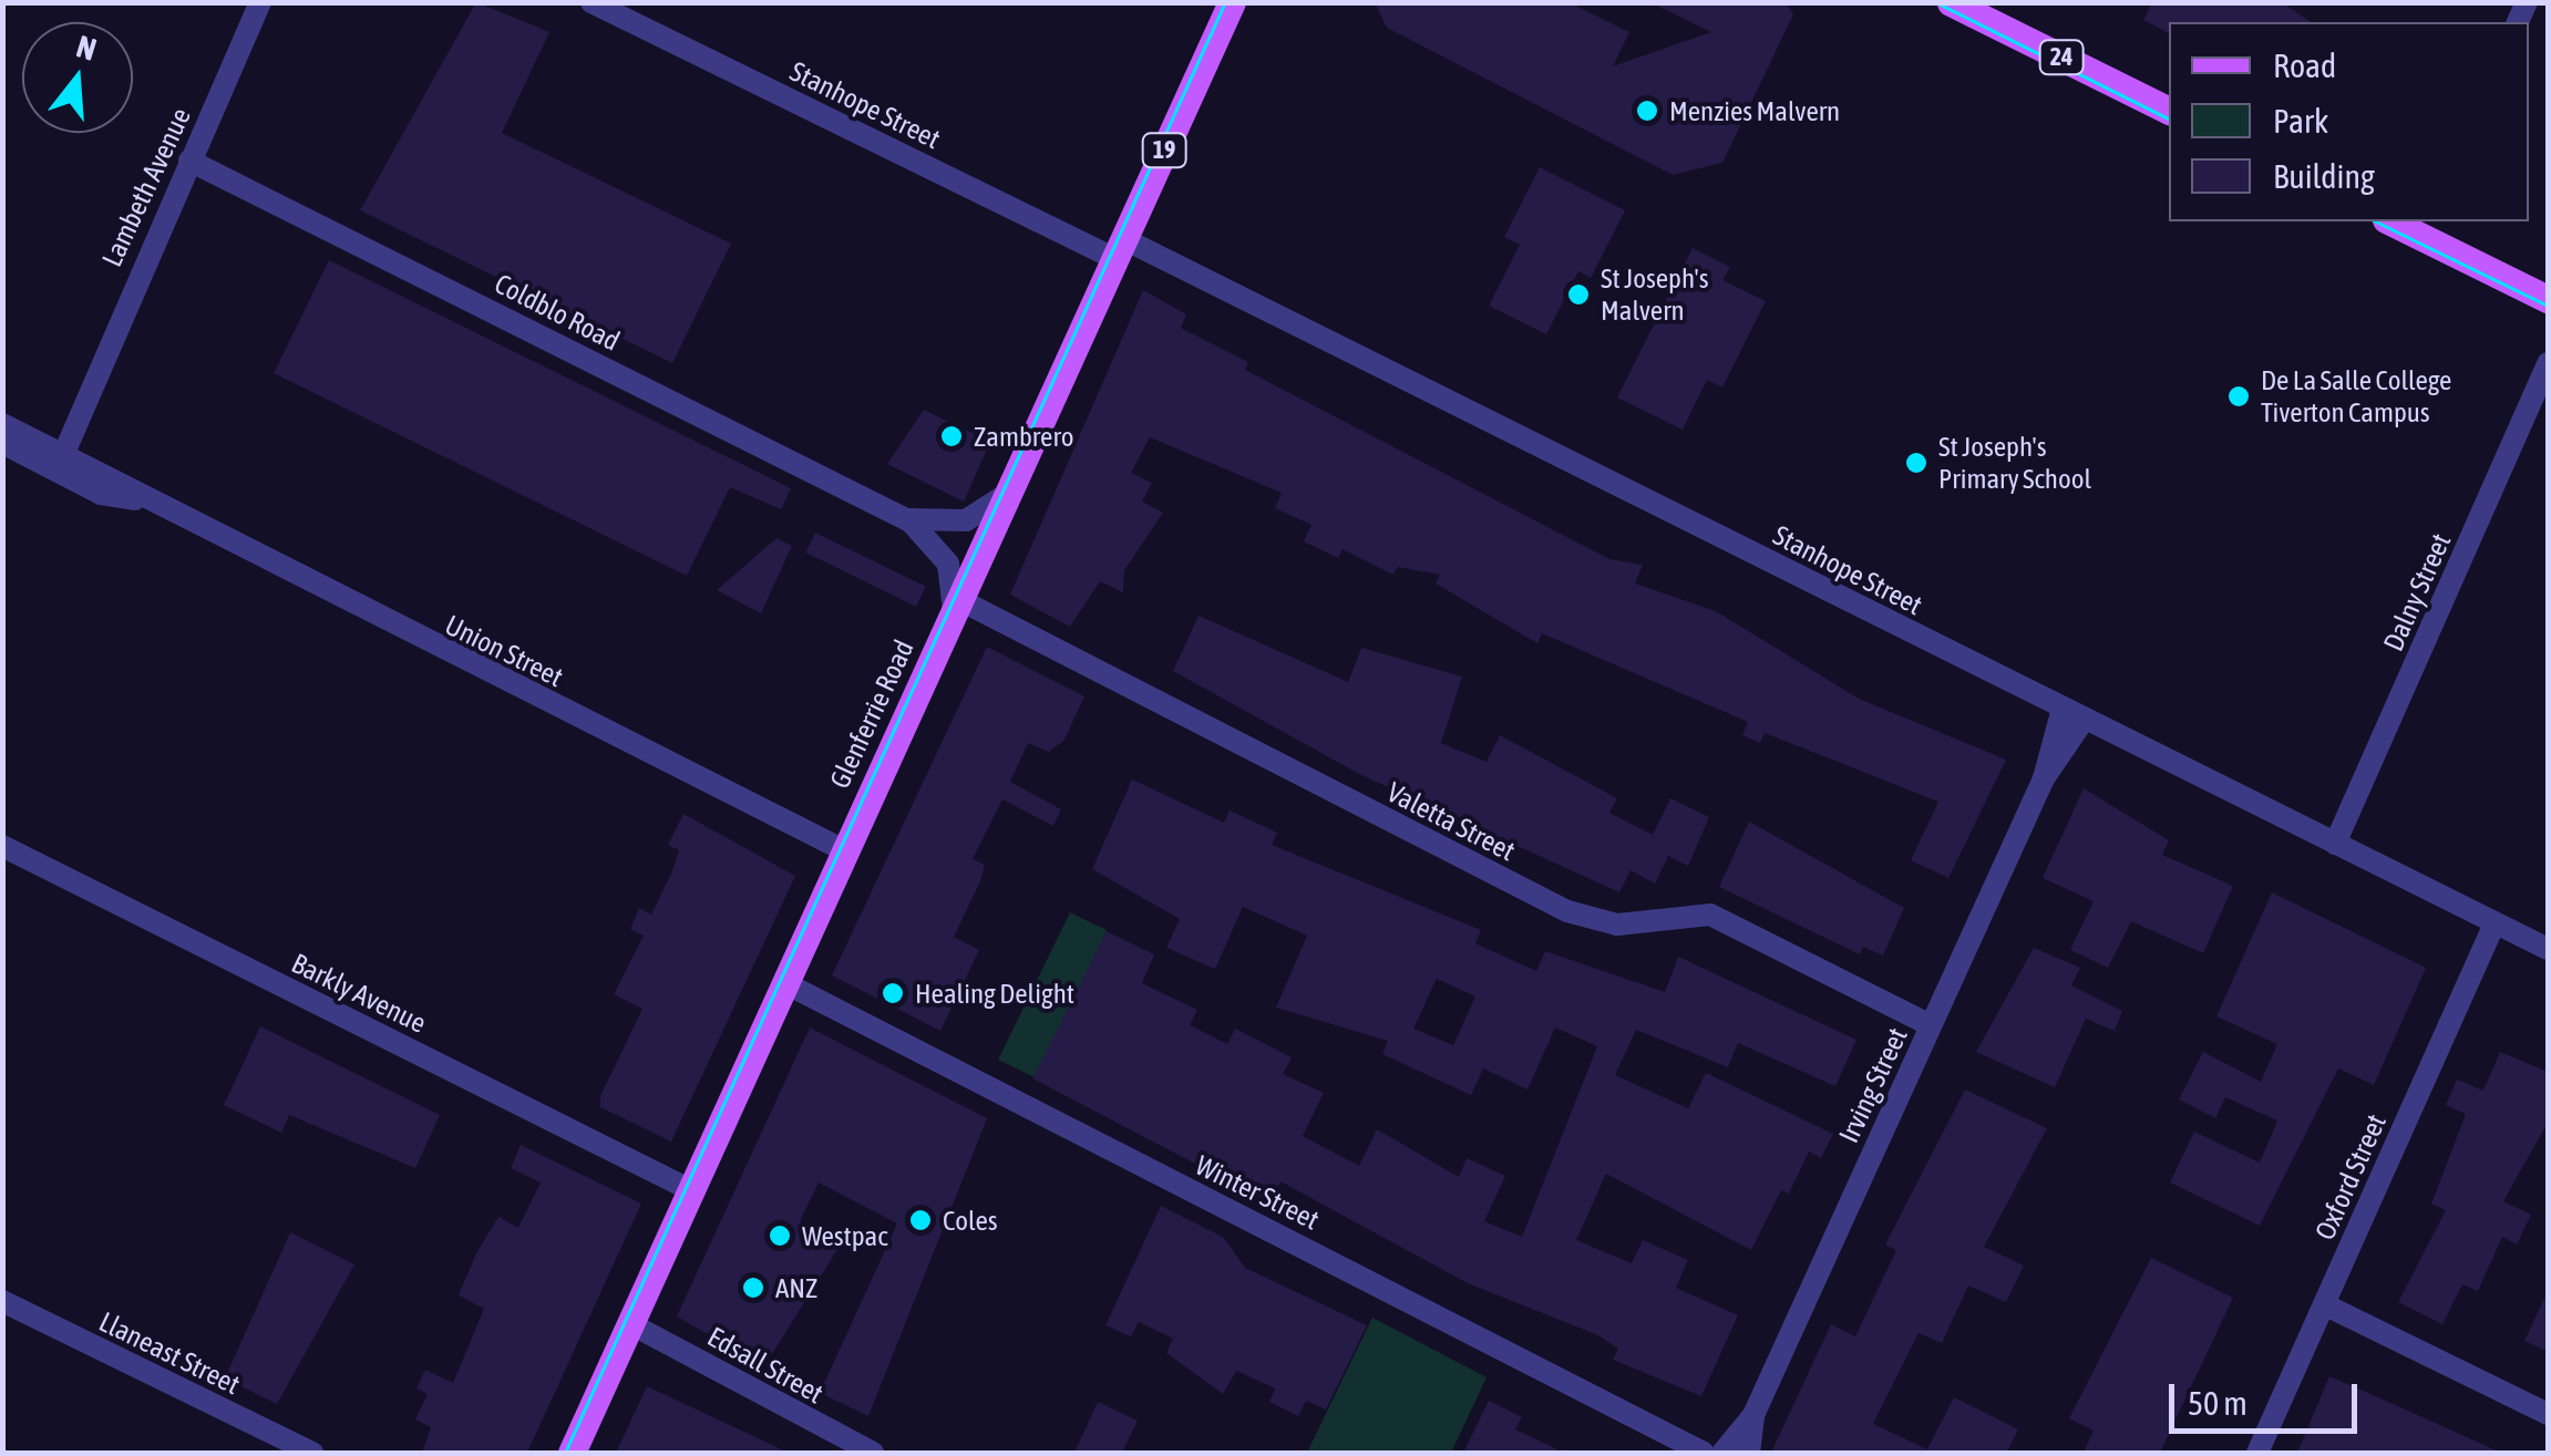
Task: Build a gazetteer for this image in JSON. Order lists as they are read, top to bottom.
{
  "streets": {
    "main road": ["24", "19", "Glenferrie Road"],
    "street": [
      "Stanhope Street",
      "Lambeth Avenue",
      "Coldblo Road",
      "Dalny Street",
      "Union Street",
      "Valetta Street",
      "Barkly Avenue",
      "Irving Street",
      "Oxford Street",
      "Winter Street",
      "Llaneast Street",
      "Edsall Street"
    ]
  },
  "crossings": [
    ["Stanhope Street", "Dalny Street"],
    ["Stanhope Street", "Glenferrie Road"],
    ["Stanhope Street", "Irving Street"],
    ["Stanhope Street", "Oxford Street"],
    ["Lambeth Avenue", "Coldblo Road"],
    ["Lambeth Avenue", "Union Street"],
    ["Coldblo Road", "Glenferrie Road"],
    ["Coldblo Road", "Valetta Street"],
    ["Union Street", "Glenferrie Road"],
    ["Glenferrie Road", "Valetta Street"],
    ["Glenferrie Road", "Barkly Avenue"],
    ["Glenferrie Road", "Winter Street"],
    ["Glenferrie Road", "Edsall Street"],
    ["Valetta Street", "Irving Street"]
  ],
  "places": [
    "Menzies Malvern",
    "St Joseph's Malvern",
    "De La Salle College Tiverton Campus",
    "Zambrero",
    "St Joseph's Primary School",
    "Healing Delight",
    "Coles",
    "Westpac",
    "ANZ"
  ],
  "legend": ["Road", "Park", "Building"],
  "scale_bar": "50 m",
  "north": "top"
}
